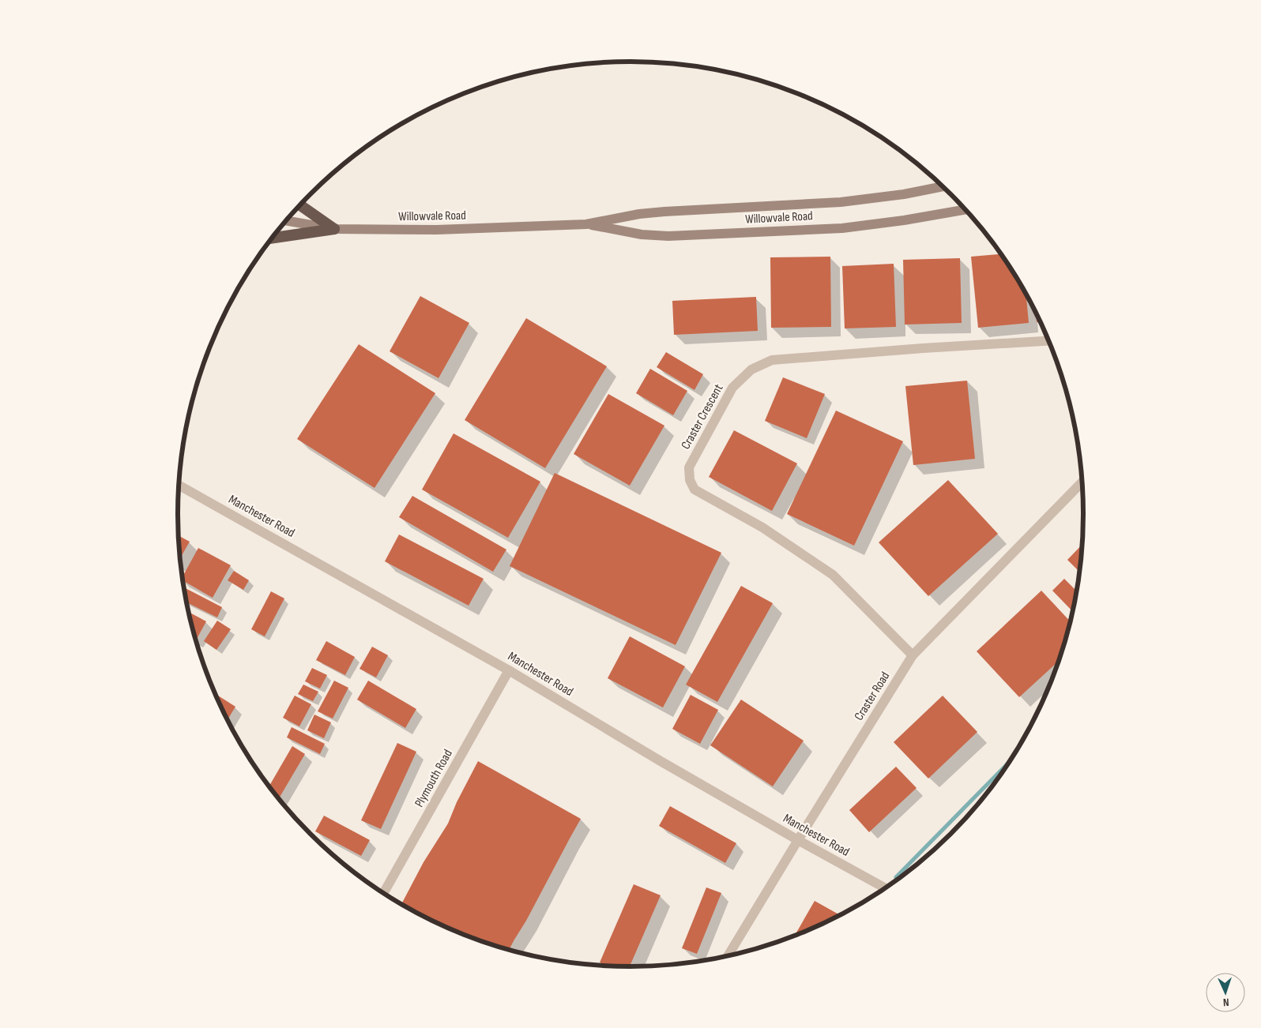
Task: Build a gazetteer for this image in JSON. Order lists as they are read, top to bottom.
{
  "streets": {
    "main road": ["Willowvale Road"],
    "street": [
      "Craster Crescent",
      "Manchester Road",
      "Craster Road",
      "Plymouth Road"
    ]
  },
  "crossings": [
    ["Craster Crescent", "Craster Road"],
    ["Manchester Road", "Craster Road"],
    ["Manchester Road", "Plymouth Road"]
  ],
  "north": "bottom"
}
